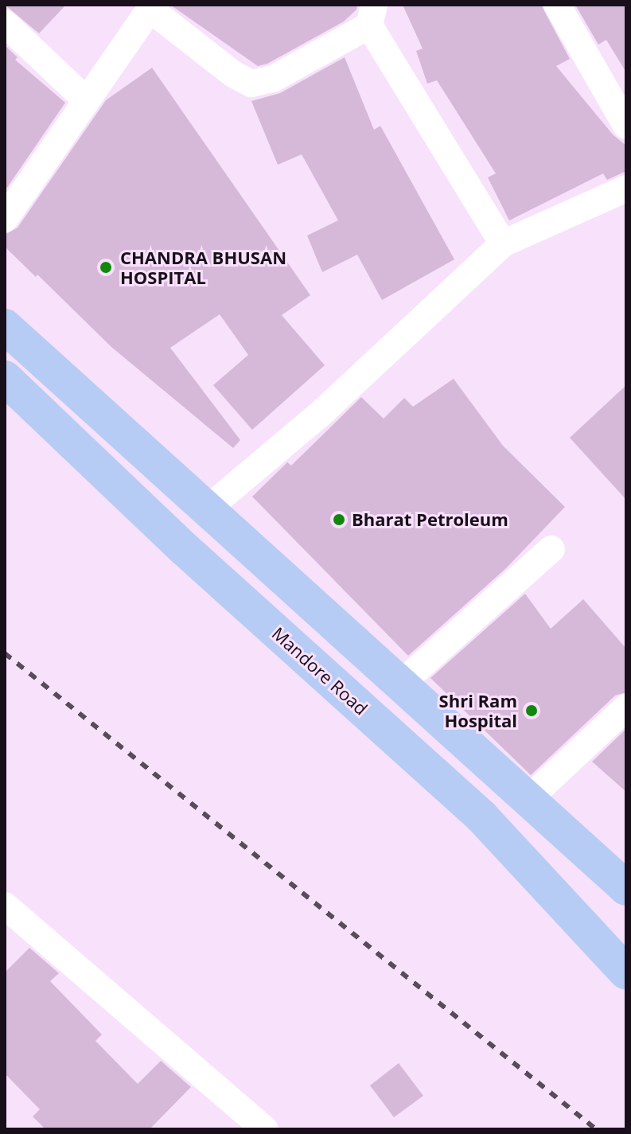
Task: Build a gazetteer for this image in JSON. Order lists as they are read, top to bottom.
{
  "streets": {
    "highway": ["Mandore Road"]
  },
  "places": ["CHANDRA BHUSAN HOSPITAL", "Bharat Petroleum", "Shri Ram Hospital"]
}
